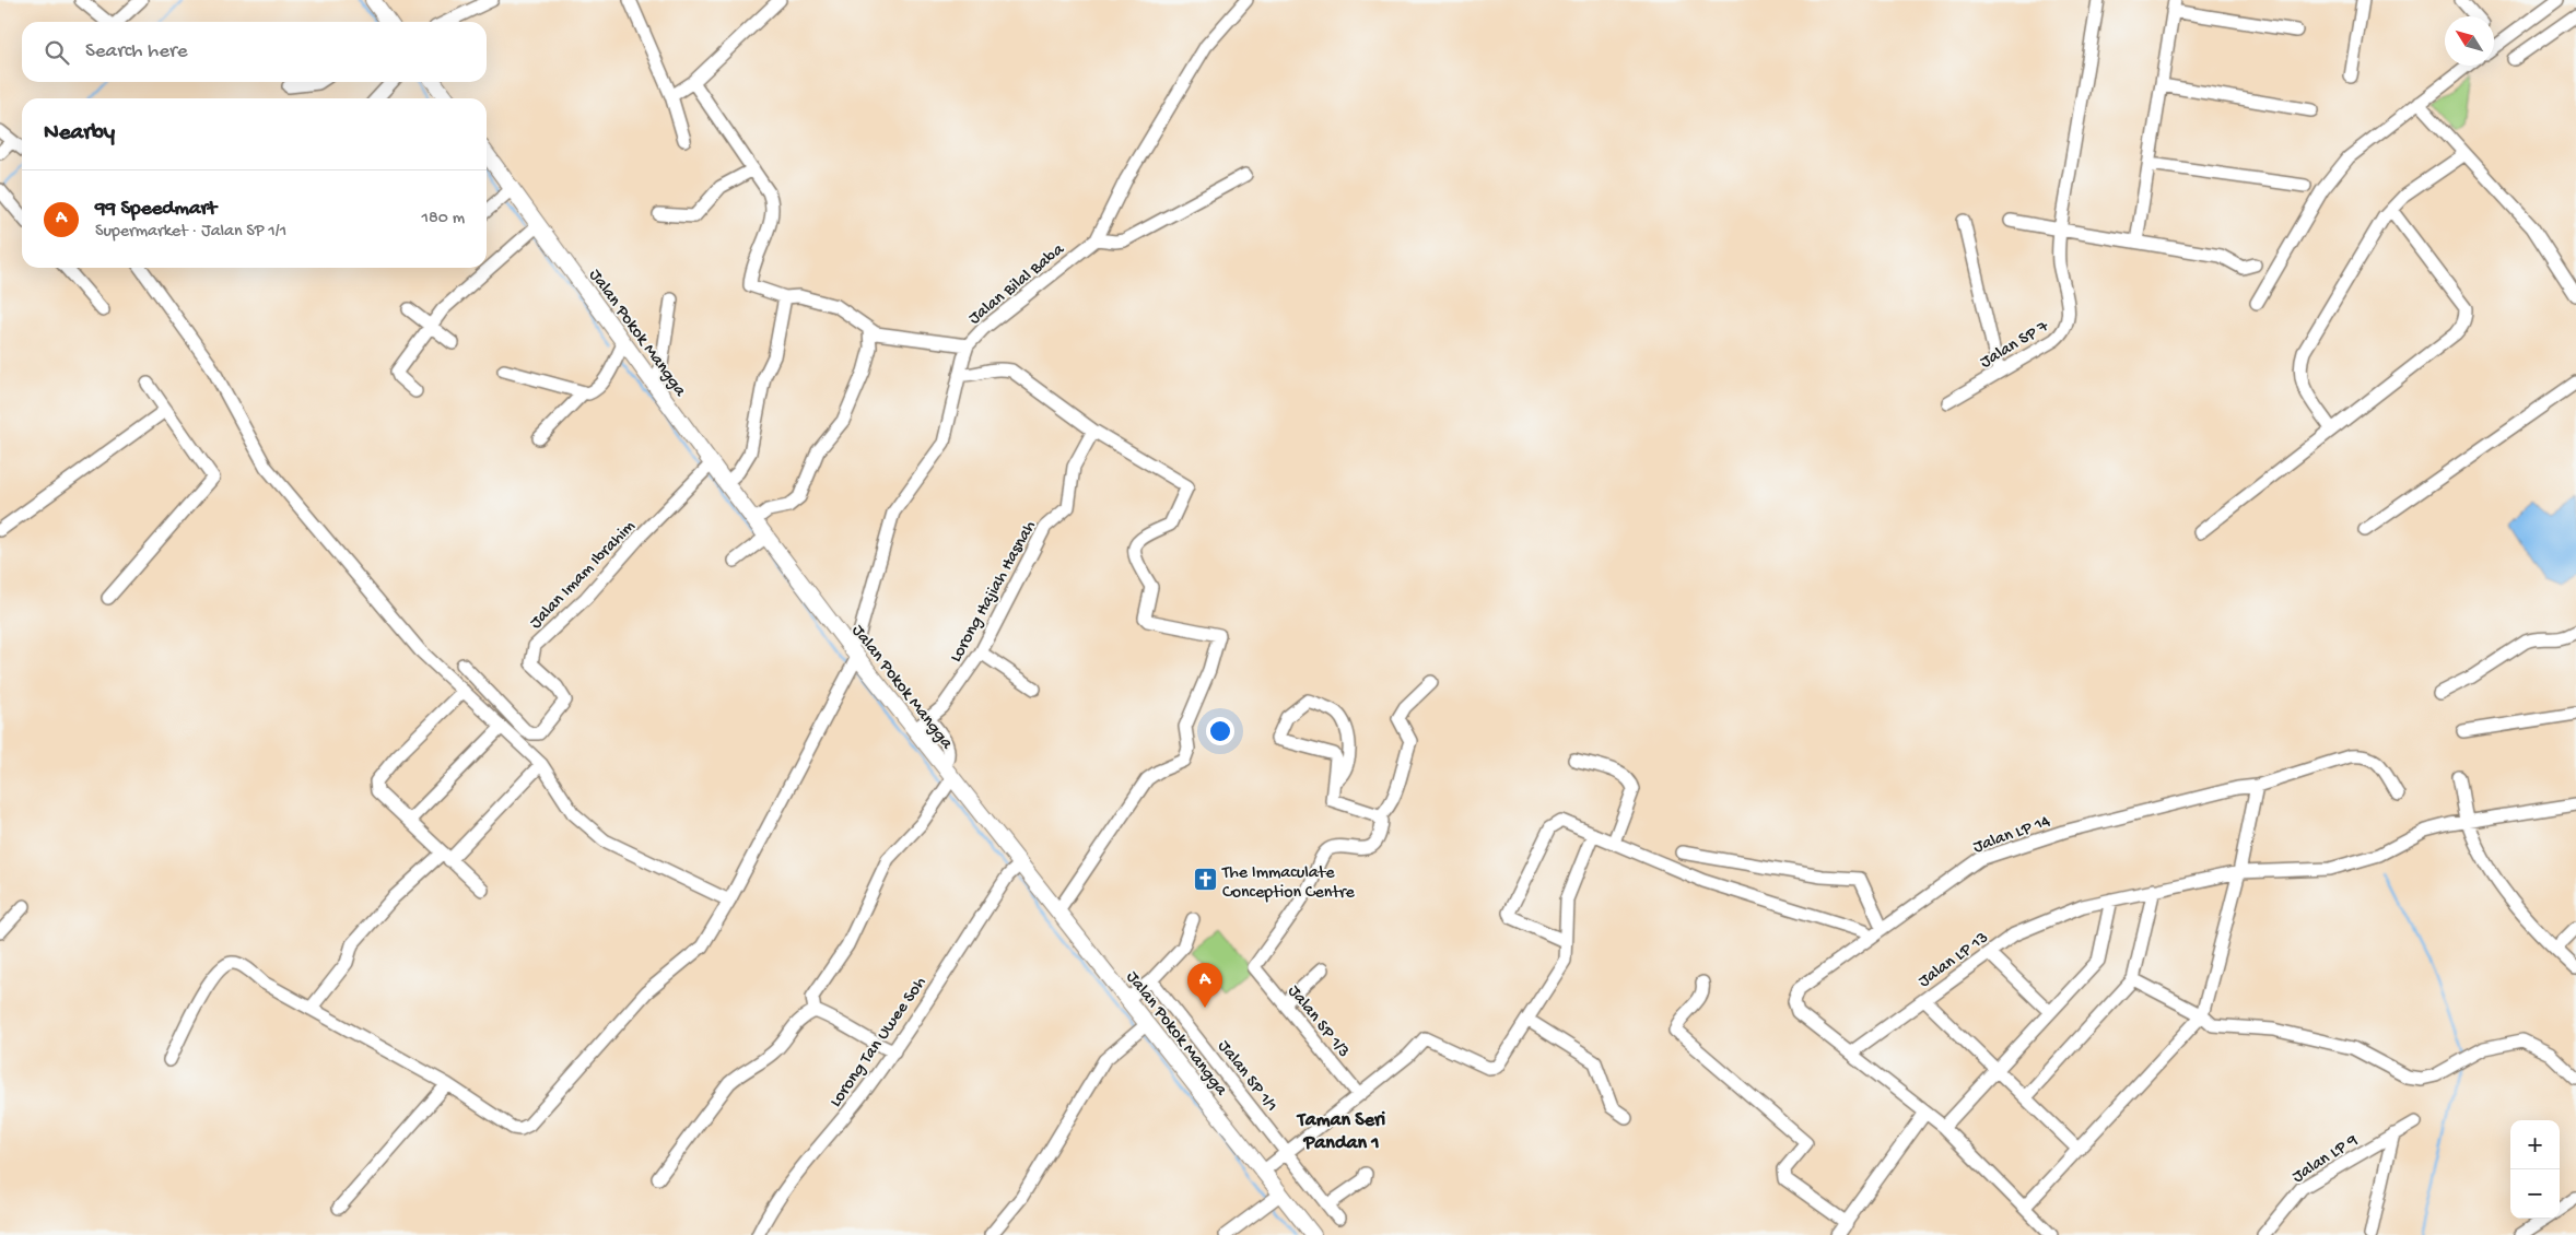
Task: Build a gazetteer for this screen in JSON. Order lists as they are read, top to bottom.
{
  "streets": {
    "main road": ["Jalan Pokok Mangga"],
    "street": [
      "Jalan Bilal Baba",
      "Jalan SP 7",
      "Jalan Imam Ibrahim",
      "Lorong Hajiah Hasnah",
      "Jalan LP 14",
      "Jalan LP 13",
      "Jalan SP 1/3",
      "Lorong Tan Uwee Soh",
      "Jalan SP 1/1",
      "Jalan LP 9"
    ]
  },
  "crossings": [
    ["Jalan Bilal Baba", "Jalan Pokok Mangga"],
    ["Jalan Pokok Mangga", "Jalan Imam Ibrahim"],
    ["Jalan Pokok Mangga", "Lorong Hajiah Hasnah"],
    ["Jalan Pokok Mangga", "Lorong Tan Uwee Soh"],
    ["Jalan LP 14", "Jalan LP 13"]
  ],
  "districts": ["Taman Seri Pandan 1"],
  "places": {
    "church": ["The Immaculate Conception Centre"]
  },
  "north": "top left",
  "page": {
    "search": "Search here",
    "heading": "Nearby",
    "list": [
      {
        "mark": "A",
        "name": "99 Speedmart",
        "note": "Supermarket · Jalan SP 1/1",
        "value": "180 m"
      }
    ],
    "pins": "A",
    "map_buttons": ["+", "−"]
  }
}
